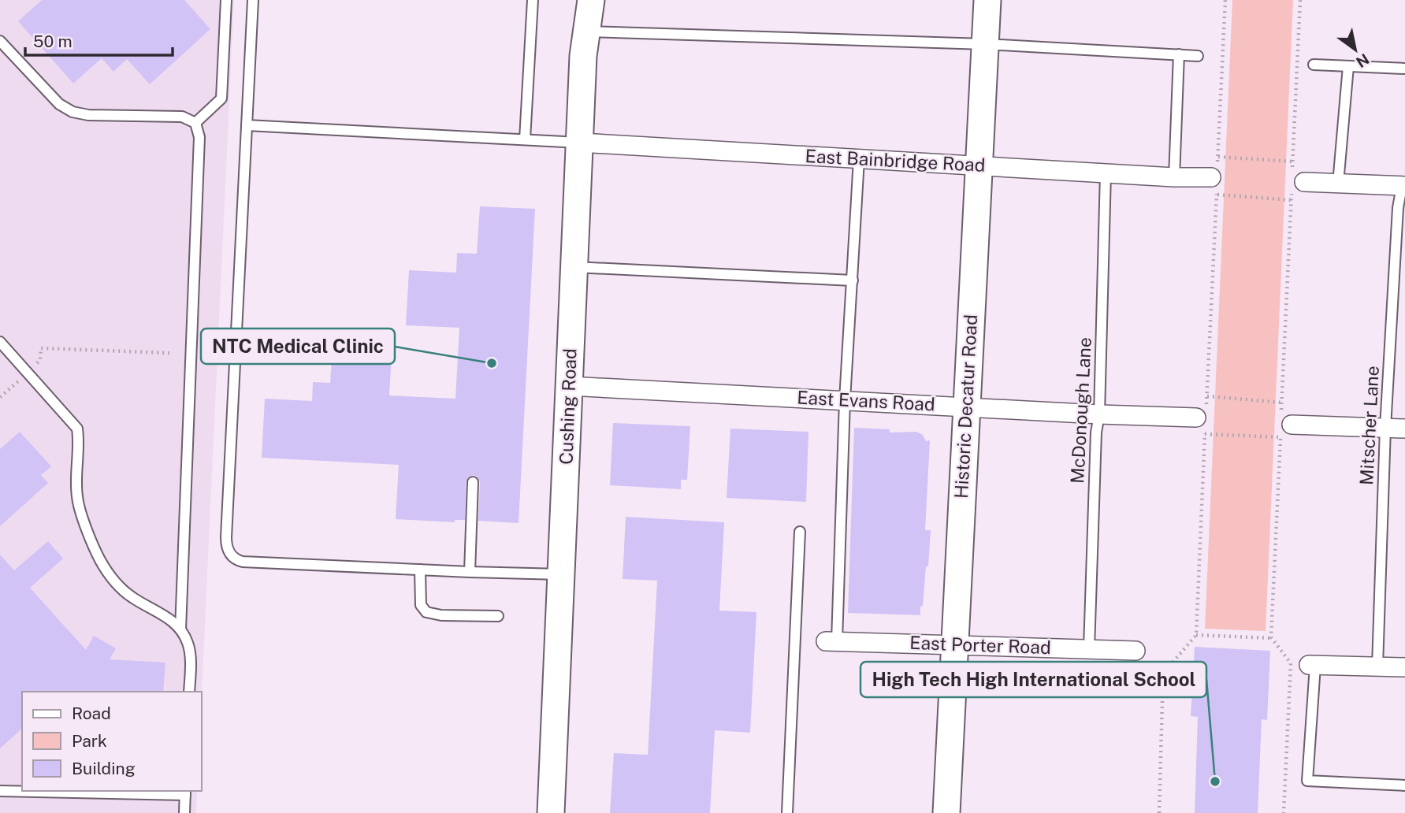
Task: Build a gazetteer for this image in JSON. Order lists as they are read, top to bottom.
{
  "streets": {
    "street": [
      "East Bainbridge Road",
      "East Evans Road",
      "Cushing Road",
      "Historic Decatur Road",
      "East Porter Road"
    ],
    "lane": ["McDonough Lane", "Mitscher Lane"]
  },
  "crossings": [
    ["East Bainbridge Road", "Cushing Road"],
    ["East Bainbridge Road", "Historic Decatur Road"],
    ["East Bainbridge Road", "McDonough Lane"],
    ["East Evans Road", "Cushing Road"],
    ["East Evans Road", "Historic Decatur Road"],
    ["East Evans Road", "McDonough Lane"],
    ["Historic Decatur Road", "East Porter Road"],
    ["McDonough Lane", "East Porter Road"]
  ],
  "places": ["NTC Medical Clinic", "High Tech High International School"],
  "legend": ["Road", "Park", "Building"],
  "scale_bar": "50 m",
  "north": "bottom right"
}
